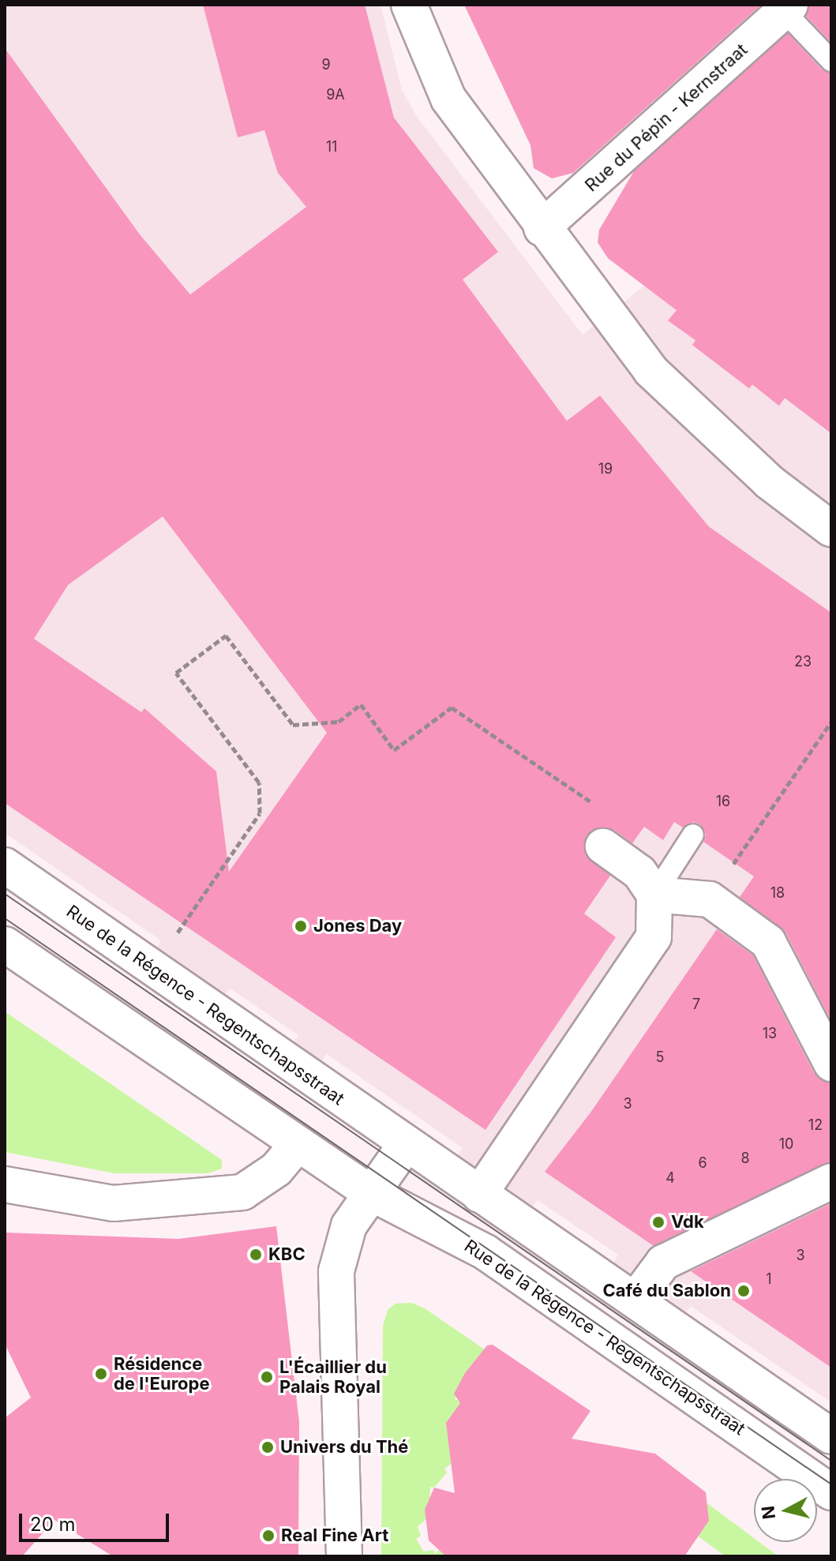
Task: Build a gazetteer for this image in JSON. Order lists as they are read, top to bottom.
{
  "streets": {
    "street": ["Rue du Pépin - Kernstraat", "Rue de la Régence - Regentschapsstraat"]
  },
  "places": [
    "Jones Day",
    "Vdk",
    "KBC",
    "Café du Sablon",
    "Résidence de l'Europe",
    "L'Écaillier du Palais Royal",
    "Univers du Thé",
    "Real Fine Art"
  ],
  "house_numbers": [
    "9",
    "9A",
    "11",
    "19",
    "23",
    "16",
    "18",
    "7",
    "13",
    "5",
    "3",
    "12",
    "10",
    "8",
    "6",
    "4",
    "3",
    "1"
  ],
  "scale_bar": "20 m",
  "north": "left"
}
